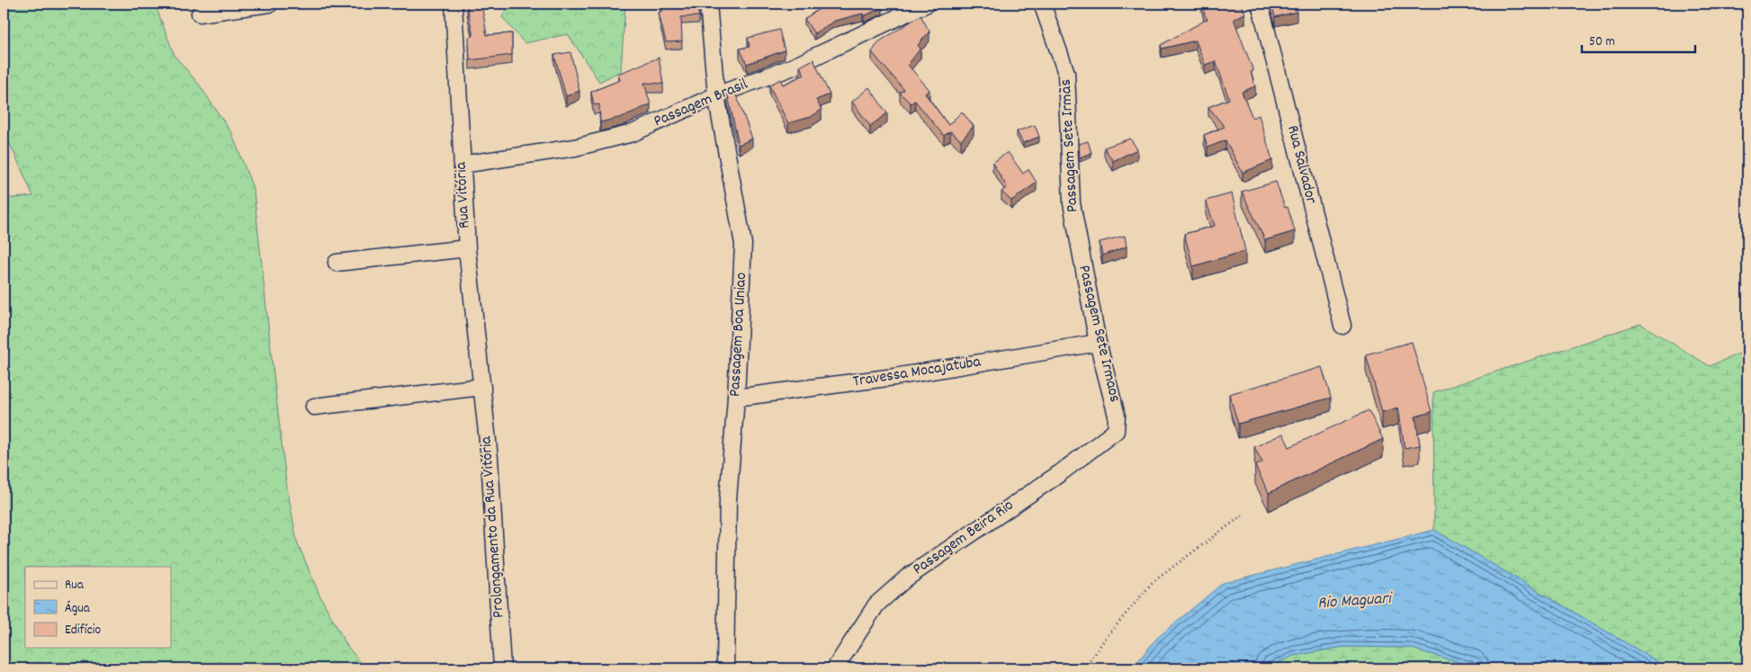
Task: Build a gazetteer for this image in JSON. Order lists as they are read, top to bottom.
{
  "streets": {
    "street": [
      "Passagem Brasil",
      "Passagem Sete Irmãs",
      "Rua Salvador",
      "Rua Vitória",
      "Passagem Sete Irmaos",
      "Passagem Boa Uniao",
      "Travessa Mocajatuba",
      "Prolongamento da Rua Vitória",
      "Passagem Beira Rio"
    ]
  },
  "crossings": [
    ["Passagem Brasil", "Rua Vitória"],
    ["Passagem Brasil", "Passagem Boa Uniao"],
    ["Passagem Sete Irmãs", "Passagem Sete Irmaos"],
    ["Rua Vitória", "Prolongamento da Rua Vitória"],
    ["Passagem Sete Irmaos", "Travessa Mocajatuba"],
    ["Passagem Sete Irmaos", "Passagem Beira Rio"],
    ["Passagem Boa Uniao", "Travessa Mocajatuba"]
  ],
  "water": ["Rio Maguari"],
  "legend": ["Rua", "Água", "Edifício"],
  "scale_bar": "50 m"
}
